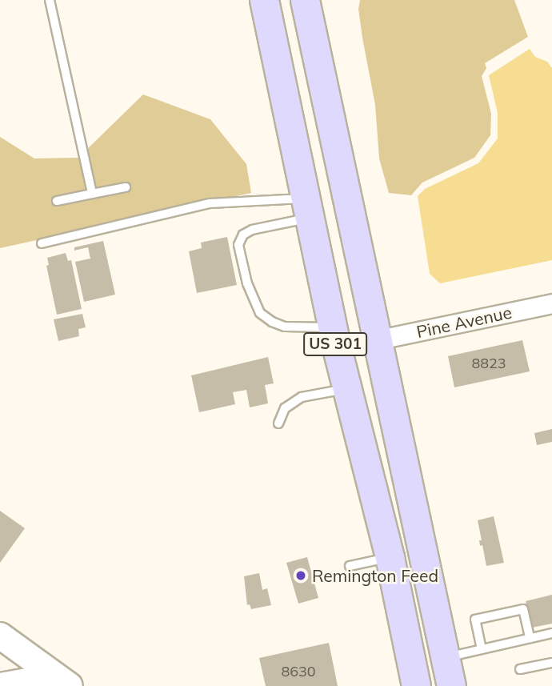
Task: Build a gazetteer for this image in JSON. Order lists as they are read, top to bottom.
{
  "streets": {
    "main road": ["US 301"],
    "street": ["Pine Avenue"]
  },
  "crossings": [
    ["Pine Avenue", "US 301"]
  ],
  "places": ["Remington Feed"],
  "house_numbers": ["8823", "8630"]
}
